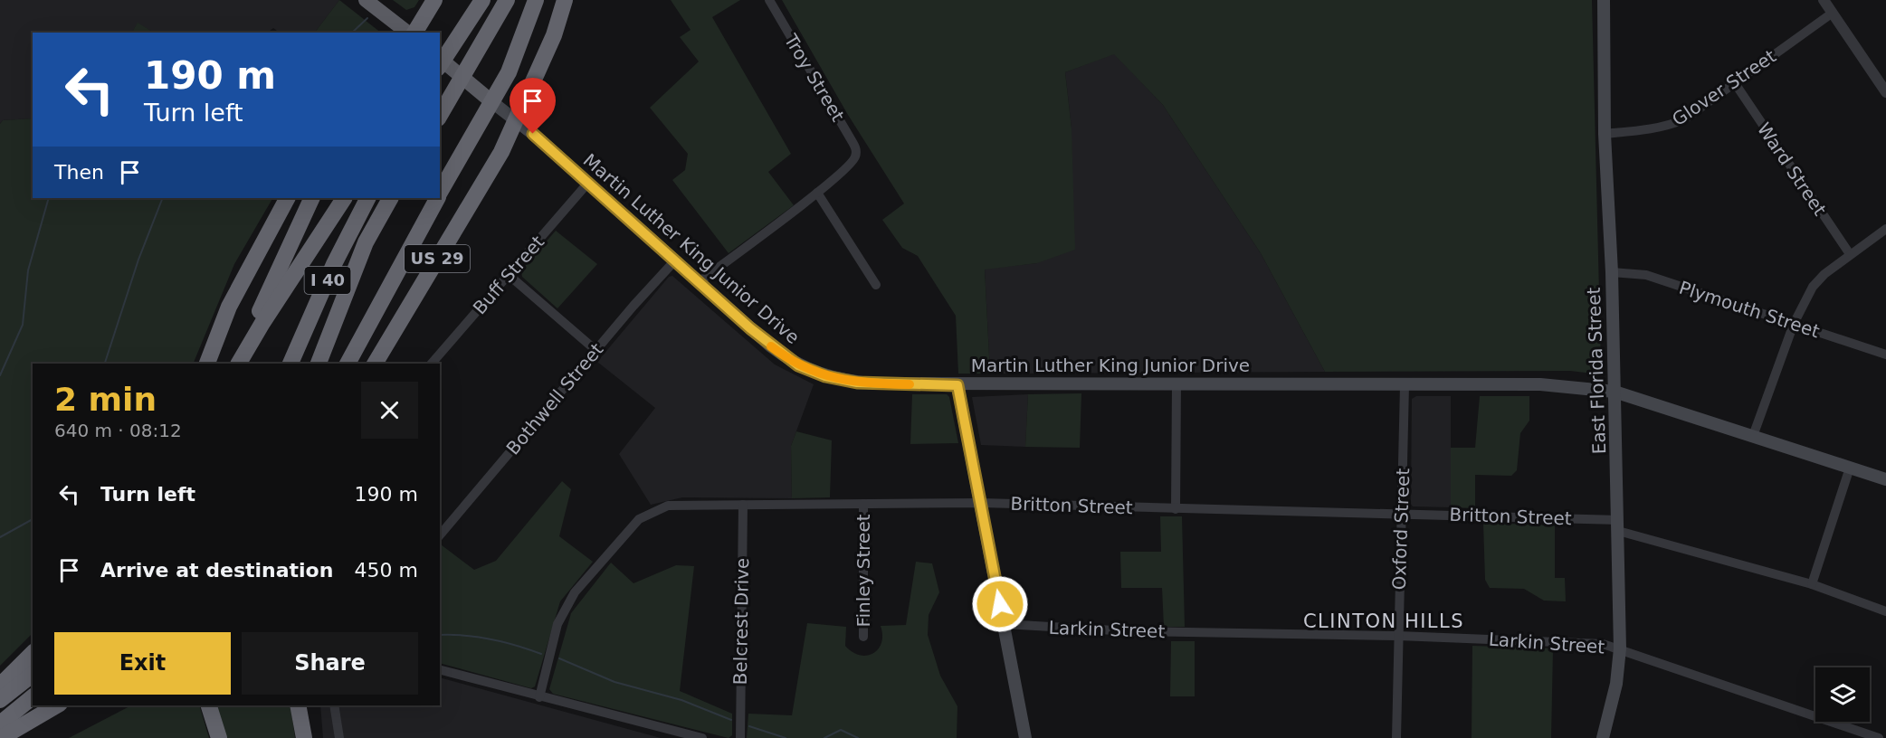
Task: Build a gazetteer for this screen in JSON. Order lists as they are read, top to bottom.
{
  "streets": {
    "highway": ["Martin Luther King Junior Drive", "US 29", "I 40"],
    "main road": ["East Florida Street"],
    "street": [
      "Troy Street",
      "Glover Street",
      "Ward Street",
      "Buff Street",
      "Plymouth Street",
      "Bothwell Street",
      "Britton Street",
      "Oxford Street",
      "Finley Street",
      "Belcrest Drive",
      "Larkin Street"
    ]
  },
  "crossings": [
    ["Glover Street", "Ward Street"],
    ["Glover Street", "East Florida Street"],
    ["Martin Luther King Junior Drive", "Buff Street"],
    ["Martin Luther King Junior Drive", "East Florida Street"],
    ["Martin Luther King Junior Drive", "Bothwell Street"],
    ["Martin Luther King Junior Drive", "Oxford Street"],
    ["Plymouth Street", "East Florida Street"],
    ["East Florida Street", "Britton Street"],
    ["East Florida Street", "Larkin Street"],
    ["Britton Street", "Oxford Street"],
    ["Britton Street", "Finley Street"],
    ["Britton Street", "Belcrest Drive"],
    ["Oxford Street", "Larkin Street"]
  ],
  "districts": ["CLINTON HILLS"],
  "page": {
    "turn": ["190 m", "Turn left"],
    "then": "Then",
    "heading": ["2 min", "640 m · 08:12"],
    "list": [
      {
        "name": "Turn left",
        "value": "190 m"
      },
      {
        "name": "Arrive at destination",
        "value": "450 m"
      }
    ],
    "buttons": ["Exit", "Share"]
  }
}
